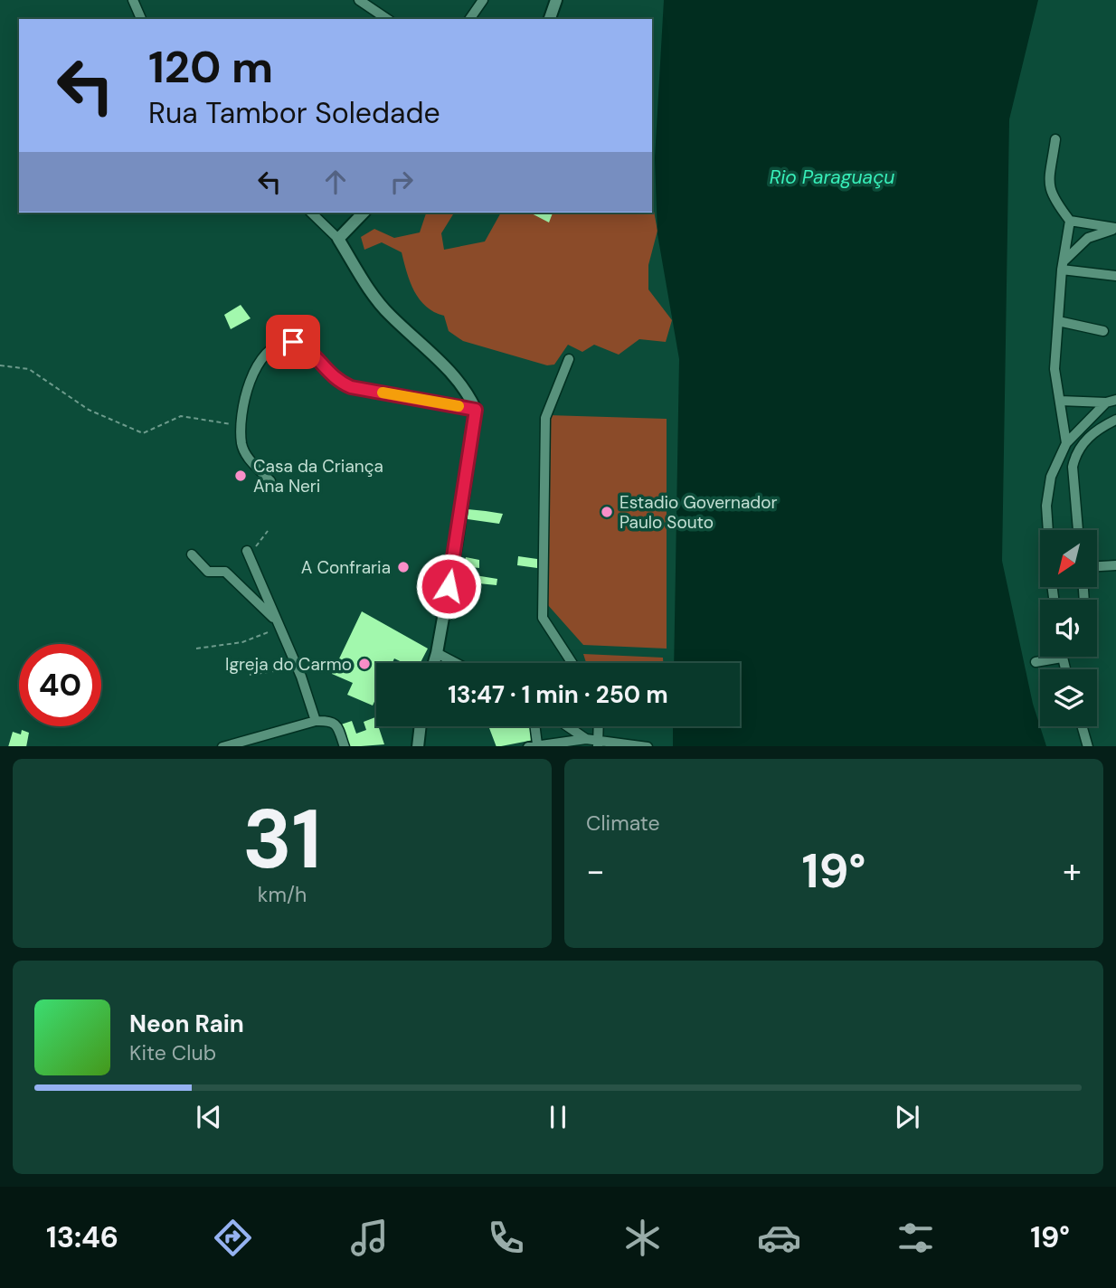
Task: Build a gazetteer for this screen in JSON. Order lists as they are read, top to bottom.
{
  "water": ["Rio Paraguaçu"],
  "places": [
    "Casa da Criança Ana Neri",
    "Estadio Governador Paulo Souto",
    "A Confraria",
    "Igreja do Carmo"
  ],
  "north": "bottom left",
  "page": {
    "turn": ["120 m", "Rua Tambor Soledade"],
    "limit": "40",
    "trip": "13:47 · 1 min · 250 m",
    "tile": [
      ["31", "km/h"],
      "Climate"
    ],
    "heat": ["−", "19°", "+"],
    "song": ["Neon Rain", "Kite Club"],
    "tabs": ["13:46", "19°"]
  }
}
